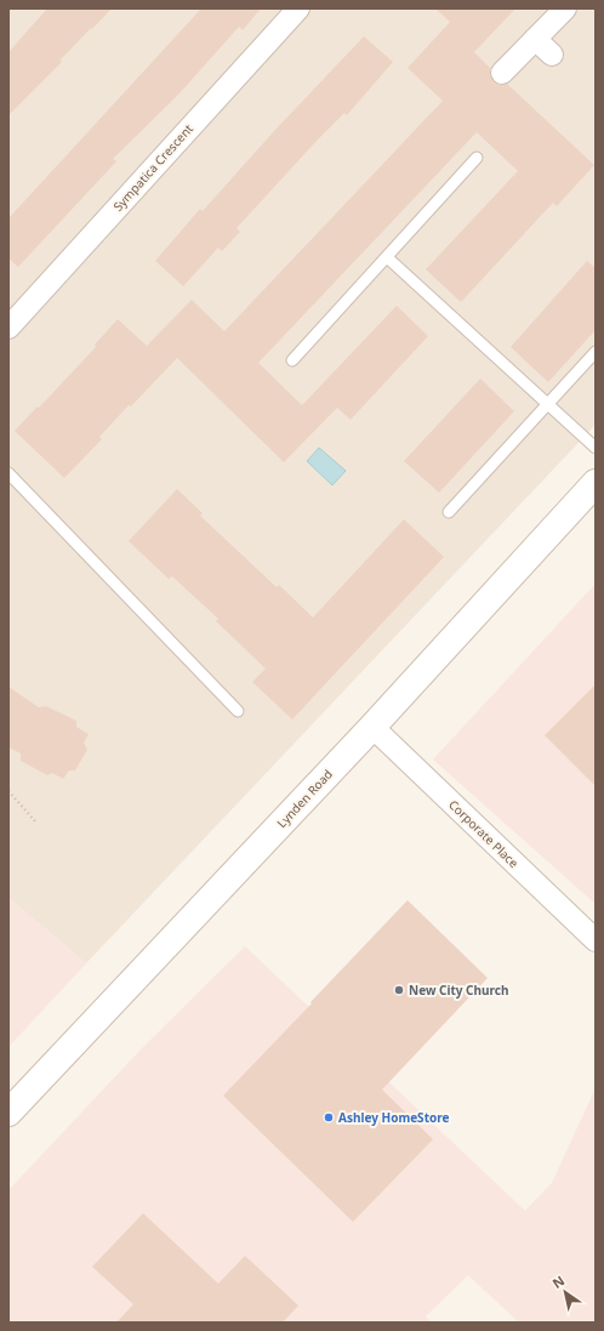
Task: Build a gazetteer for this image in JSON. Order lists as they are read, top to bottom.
{
  "streets": {
    "main road": ["Lynden Road"],
    "street": ["Sympatica Crescent", "Corporate Place"]
  },
  "crossings": [
    ["Lynden Road", "Corporate Place"]
  ],
  "places": ["New City Church", "Ashley HomeStore"],
  "north": "top left"
}
